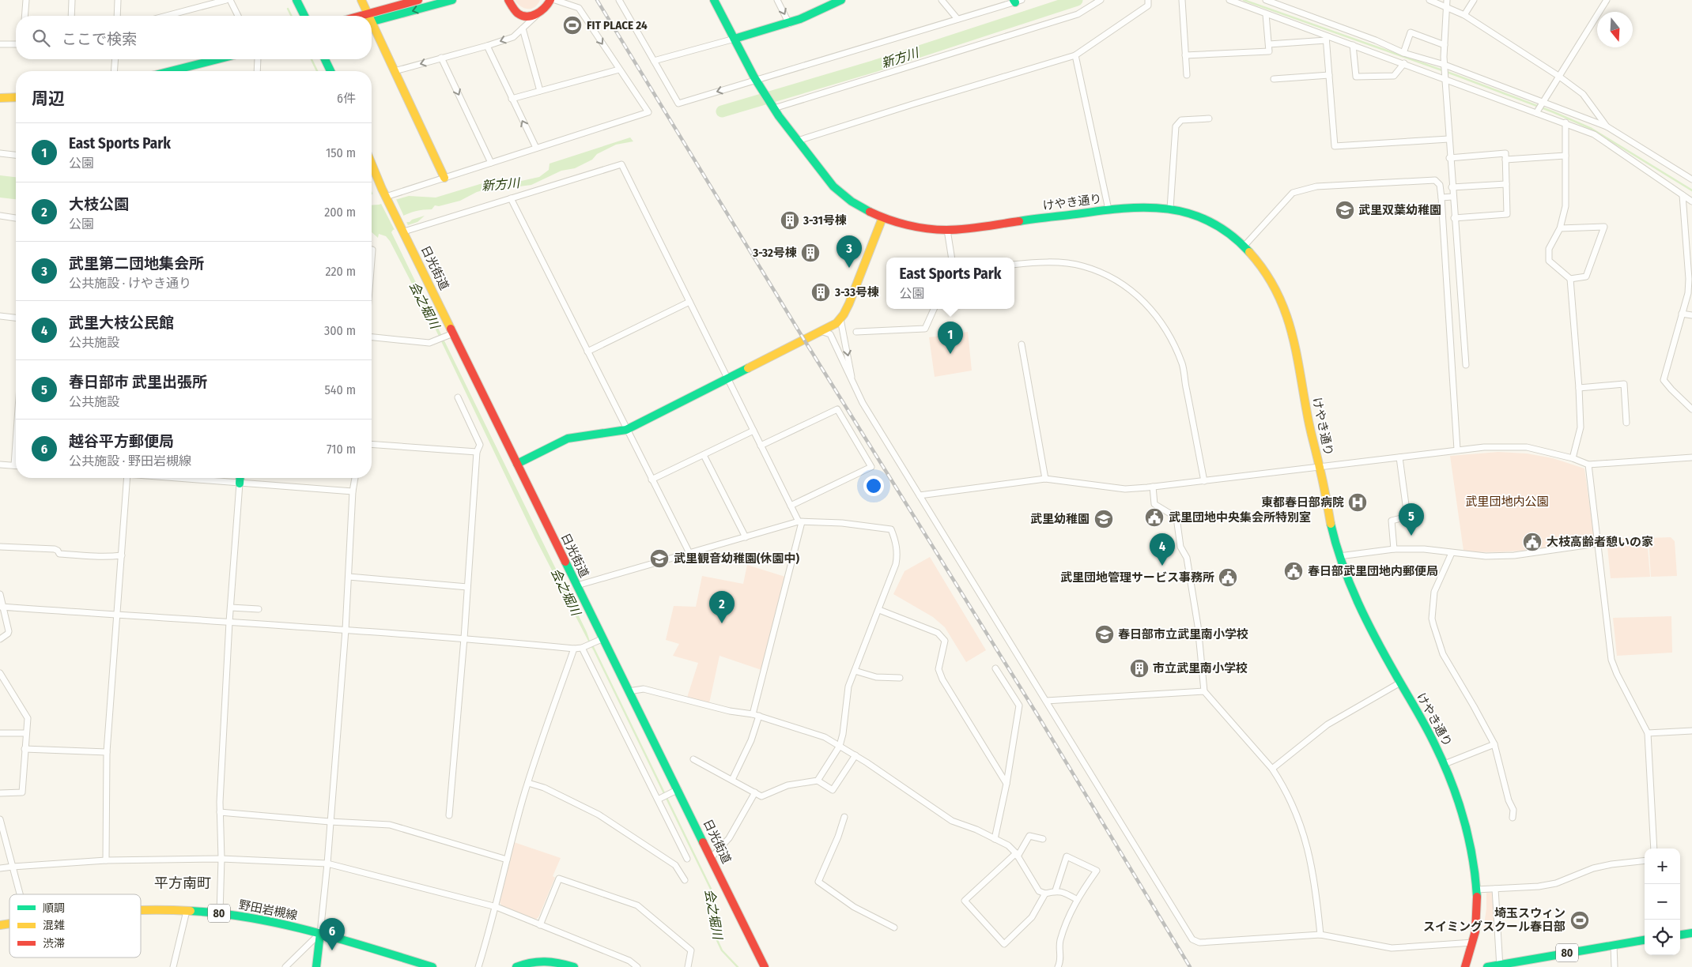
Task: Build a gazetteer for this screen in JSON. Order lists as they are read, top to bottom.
{
  "streets": {
    "main road": [
      "けやき通り",
      "日光街道",
      "野田岩槻線",
      "80"
    ]
  },
  "districts": ["平方南町"],
  "water": ["新方川", "会之堀川"],
  "parks": ["武里団地内公園"],
  "places": {
    "sports": ["FIT PLACE 24", "埼玉スウィン スイミングスクール春日部"],
    "school or university": [
      "武里双葉幼稚園",
      "武里幼稚園",
      "武里観音幼稚園(休園中)",
      "春日部市立武里南小学校"
    ],
    "building": [
      "3-31号棟",
      "3-32号棟",
      "3-33号棟",
      "市立武里南小学校"
    ],
    "hospital": ["東都春日部病院"],
    "public building": [
      "武里団地中央集会所特別室",
      "大枝高齢者憩いの家",
      "春日部武里団地内郵便局",
      "武里団地管理サービス事務所"
    ]
  },
  "legend": ["順調", "混雑", "渋滞"],
  "north": "bottom",
  "page": {
    "search": "ここで検索",
    "heading": ["周辺", "6件"],
    "list": [
      {
        "mark": "1",
        "name": "East Sports Park",
        "note": "公園",
        "value": "150 m"
      },
      {
        "mark": "2",
        "name": "大枝公園",
        "note": "公園",
        "value": "200 m"
      },
      {
        "mark": "3",
        "name": "武里第二団地集会所",
        "note": "公共施設 · けやき通り",
        "value": "220 m"
      },
      {
        "mark": "4",
        "name": "武里大枝公民館",
        "note": "公共施設",
        "value": "300 m"
      },
      {
        "mark": "5",
        "name": "春日部市 武里出張所",
        "note": "公共施設",
        "value": "540 m"
      },
      {
        "mark": "6",
        "name": "越谷平方郵便局",
        "note": "公共施設 · 野田岩槻線",
        "value": "710 m"
      }
    ],
    "pins": [
      "3",
      "1",
      "5",
      "4",
      "2",
      "6"
    ],
    "popup": ["East Sports Park", "公園"],
    "map_buttons": ["+", "−"]
  }
}
